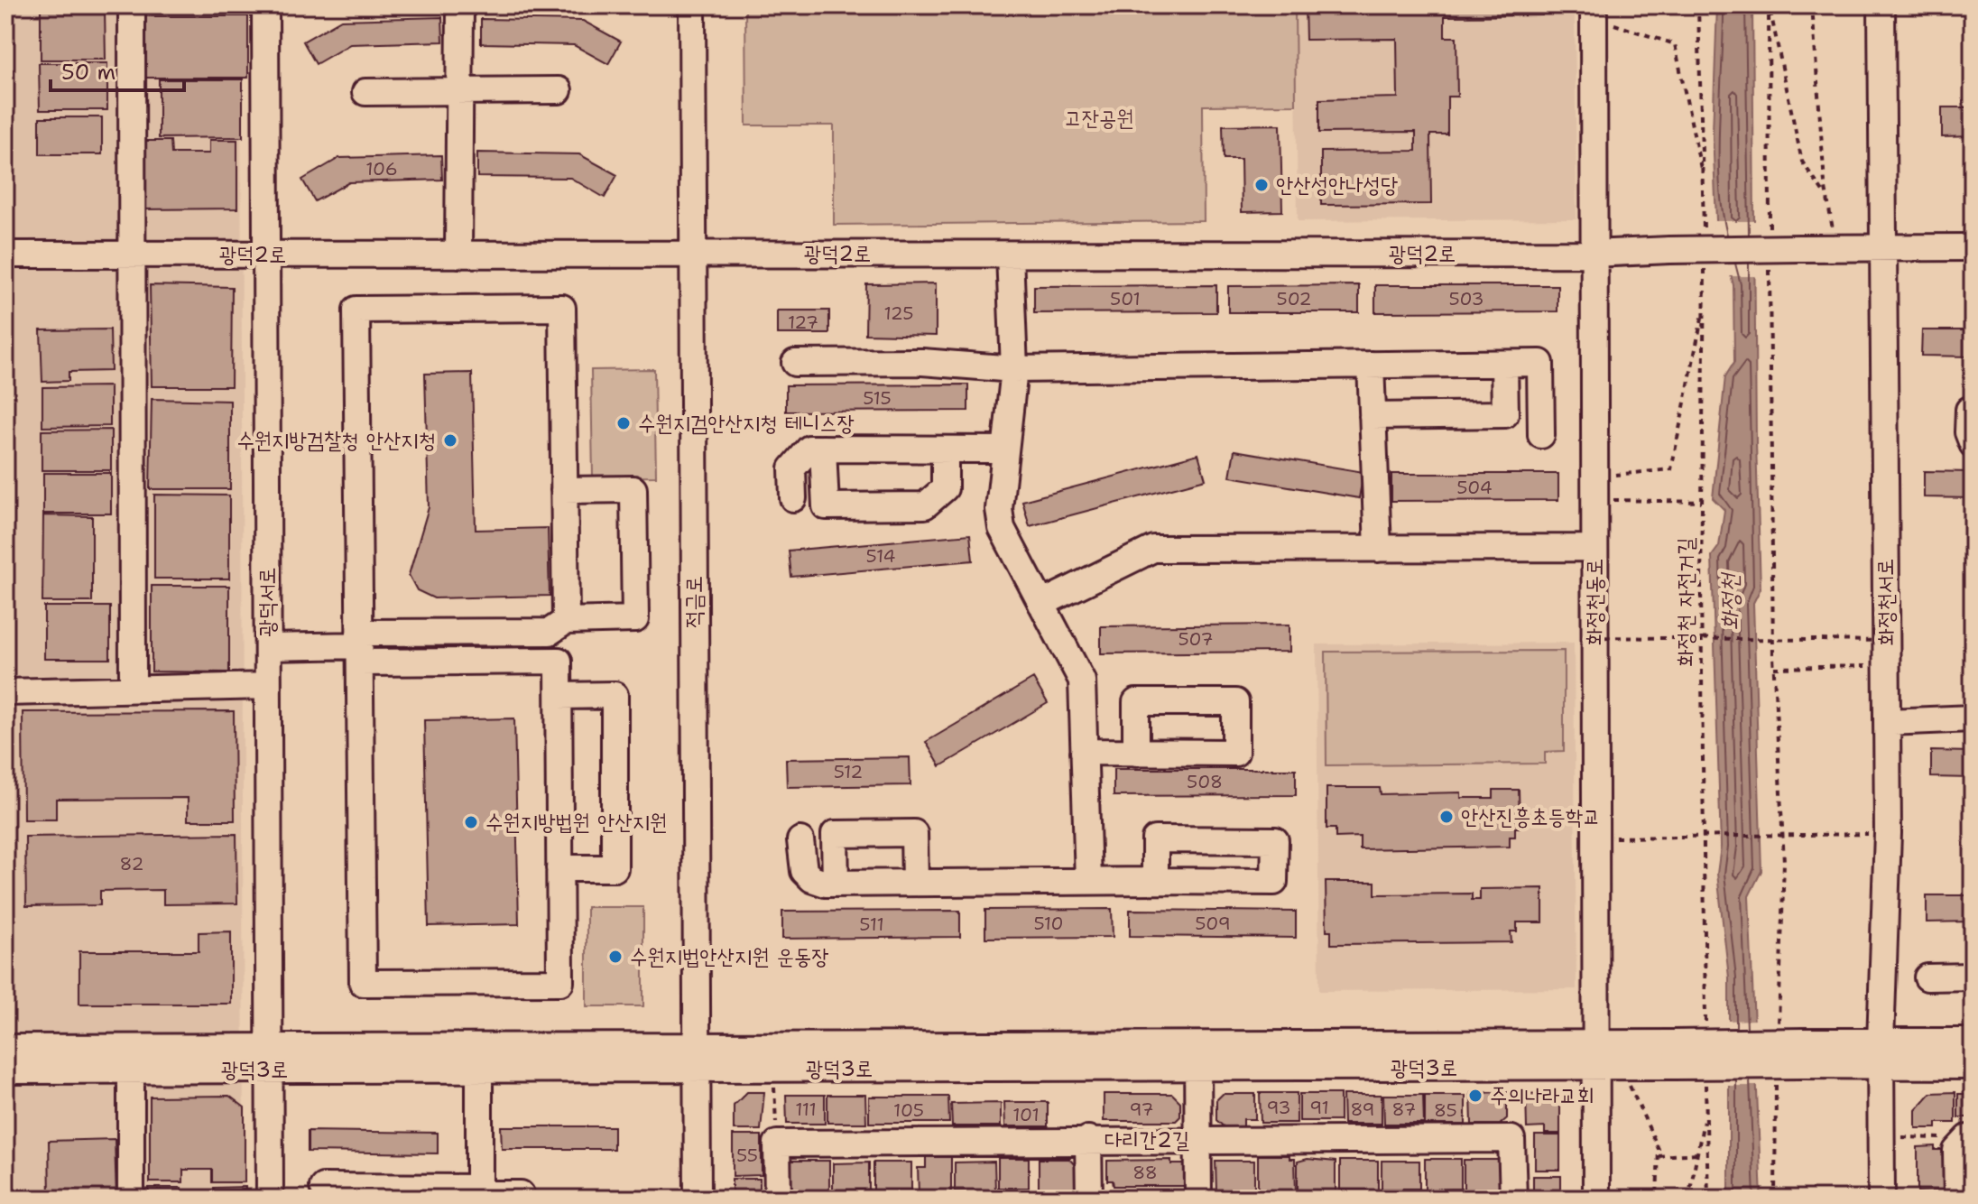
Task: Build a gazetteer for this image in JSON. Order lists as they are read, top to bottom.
{
  "streets": {
    "street": [
      "광덕2로",
      "광덕서로",
      "적금로",
      "화정천동로",
      "화정천서로",
      "광덕3로",
      "다리간2길"
    ],
    "path": ["화정천 자전거길"]
  },
  "crossings": [
    ["광덕2로", "광덕서로"],
    ["광덕2로", "적금로"],
    ["광덕2로", "화정천동로"],
    ["광덕서로", "광덕3로"],
    ["적금로", "광덕3로"],
    ["화정천동로", "광덕3로"]
  ],
  "water": ["화정천"],
  "parks": ["고잔공원"],
  "places": [
    "안산성안나성당",
    "수원지검안산지청 테니스장",
    "수원지방검찰청 안산지청",
    "안산진흥초등학교",
    "수원지방법원 안산지원",
    "수원지법안산지원 운동장",
    "주의나라교회"
  ],
  "house_numbers": [
    "106",
    "501",
    "502",
    "503",
    "125",
    "127",
    "515",
    "504",
    "514",
    "507",
    "512",
    "508",
    "82",
    "510",
    "509",
    "511",
    "93",
    "91",
    "111",
    "97",
    "89",
    "87",
    "105",
    "85",
    "101",
    "55",
    "88"
  ],
  "scale_bar": "50 m"
}
